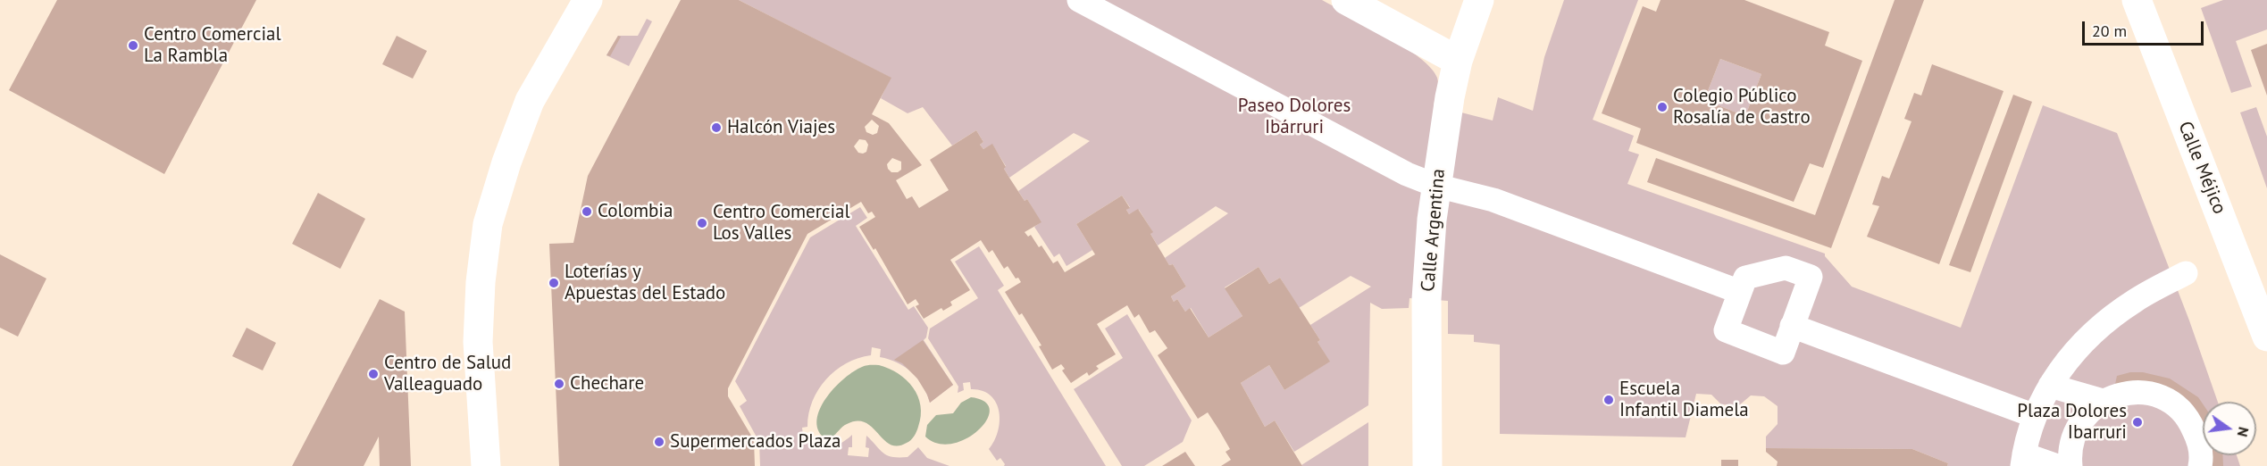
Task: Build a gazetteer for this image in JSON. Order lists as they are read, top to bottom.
{
  "streets": {
    "street": ["Calle Méjico", "Calle Argentina"]
  },
  "parks": ["Paseo Dolores Ibárruri"],
  "places": [
    "Centro Comercial La Rambla",
    "Colegio Público Rosalía de Castro",
    "Halcón Viajes",
    "Colombia",
    "Centro Comercial Los Valles",
    "Loterías y Apuestas del Estado",
    "Centro de Salud Valleaguado",
    "Chechare",
    "Escuela Infantil Diamela",
    "Plaza Dolores Ibarruri",
    "Supermercados Plaza"
  ],
  "scale_bar": "20 m",
  "north": "right"
}
